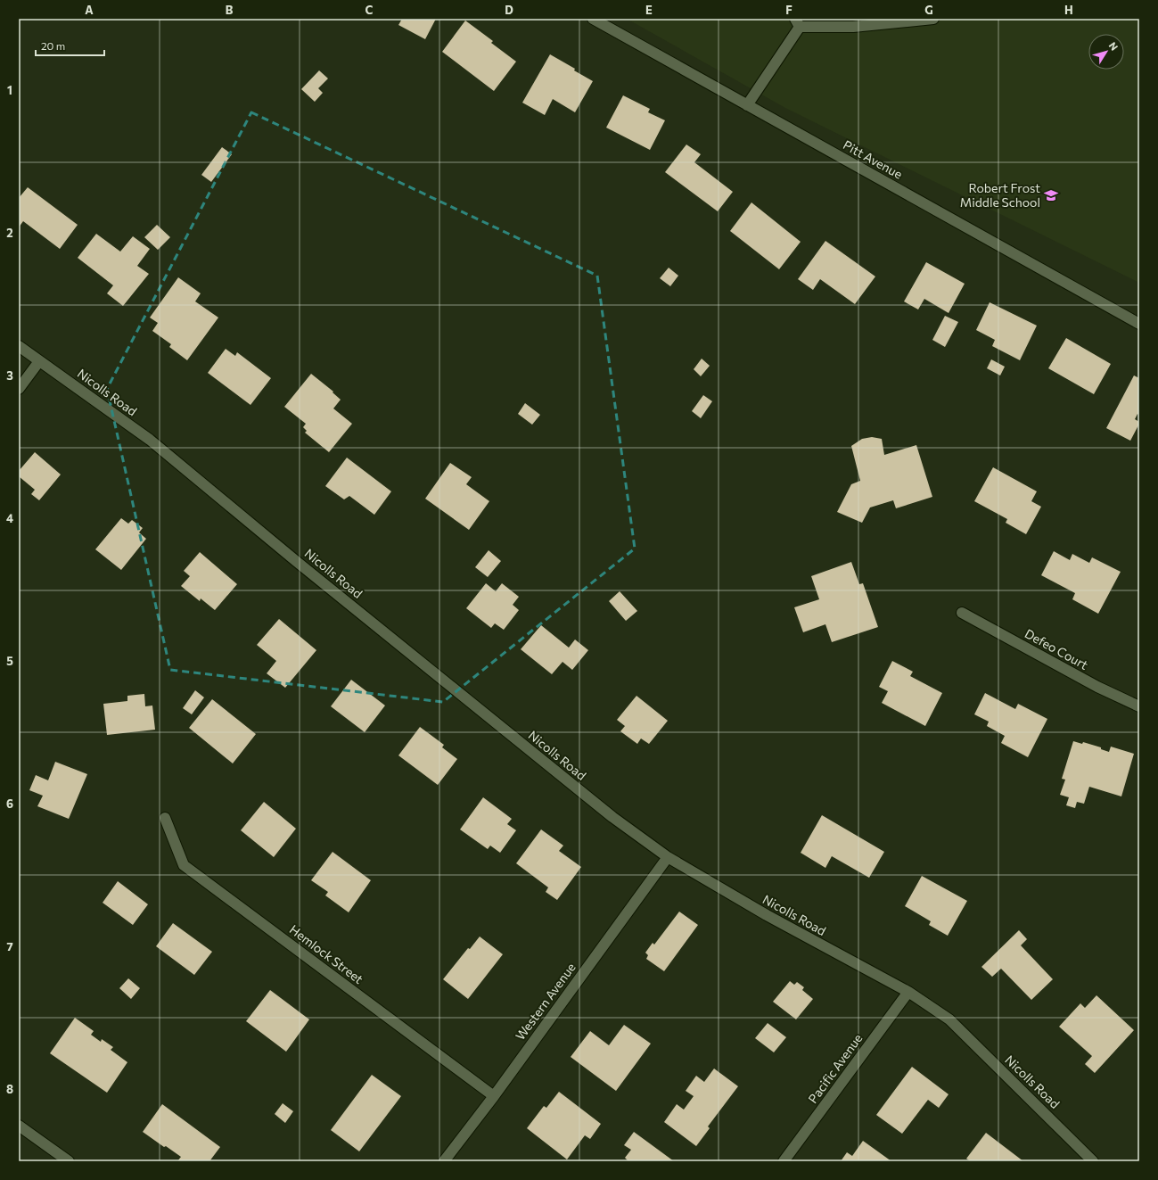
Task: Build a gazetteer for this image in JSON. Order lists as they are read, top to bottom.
{
  "streets": {
    "street": [
      "Pitt Avenue",
      "Nicolls Road",
      "Defeo Court",
      "Hemlock Street",
      "Western Avenue",
      "Pacific Avenue"
    ]
  },
  "crossings": [
    ["Nicolls Road", "Western Avenue"],
    ["Nicolls Road", "Pacific Avenue"],
    ["Hemlock Street", "Western Avenue"]
  ],
  "places": {
    "school or university": ["Robert Frost Middle School"]
  },
  "scale_bar": "20 m",
  "north": "top right",
  "grid": {
    "columns": [
      "A",
      "B",
      "C",
      "D",
      "E",
      "F",
      "G",
      "H"
    ],
    "rows": [
      "1",
      "2",
      "3",
      "4",
      "5",
      "6",
      "7",
      "8"
    ]
  }
}
